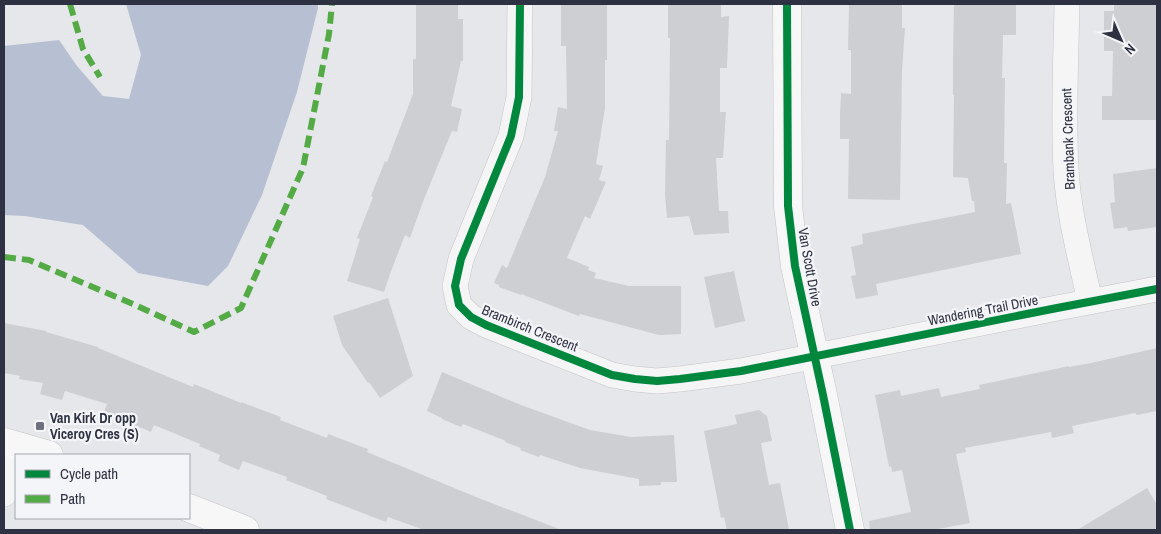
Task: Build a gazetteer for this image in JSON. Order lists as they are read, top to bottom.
{
  "streets": {
    "street": [
      "Brambank Crescent",
      "Van Scott Drive",
      "Wandering Trail Drive",
      "Brambirch Crescent"
    ]
  },
  "crossings": [
    ["Brambank Crescent", "Wandering Trail Drive"],
    ["Van Scott Drive", "Wandering Trail Drive"],
    ["Van Scott Drive", "Brambirch Crescent"],
    ["Wandering Trail Drive", "Brambirch Crescent"]
  ],
  "places": {
    "transit": ["Van Kirk Dr opp Viceroy Cres (S)"]
  },
  "legend": ["Cycle path", "Path"],
  "north": "bottom right"
}
